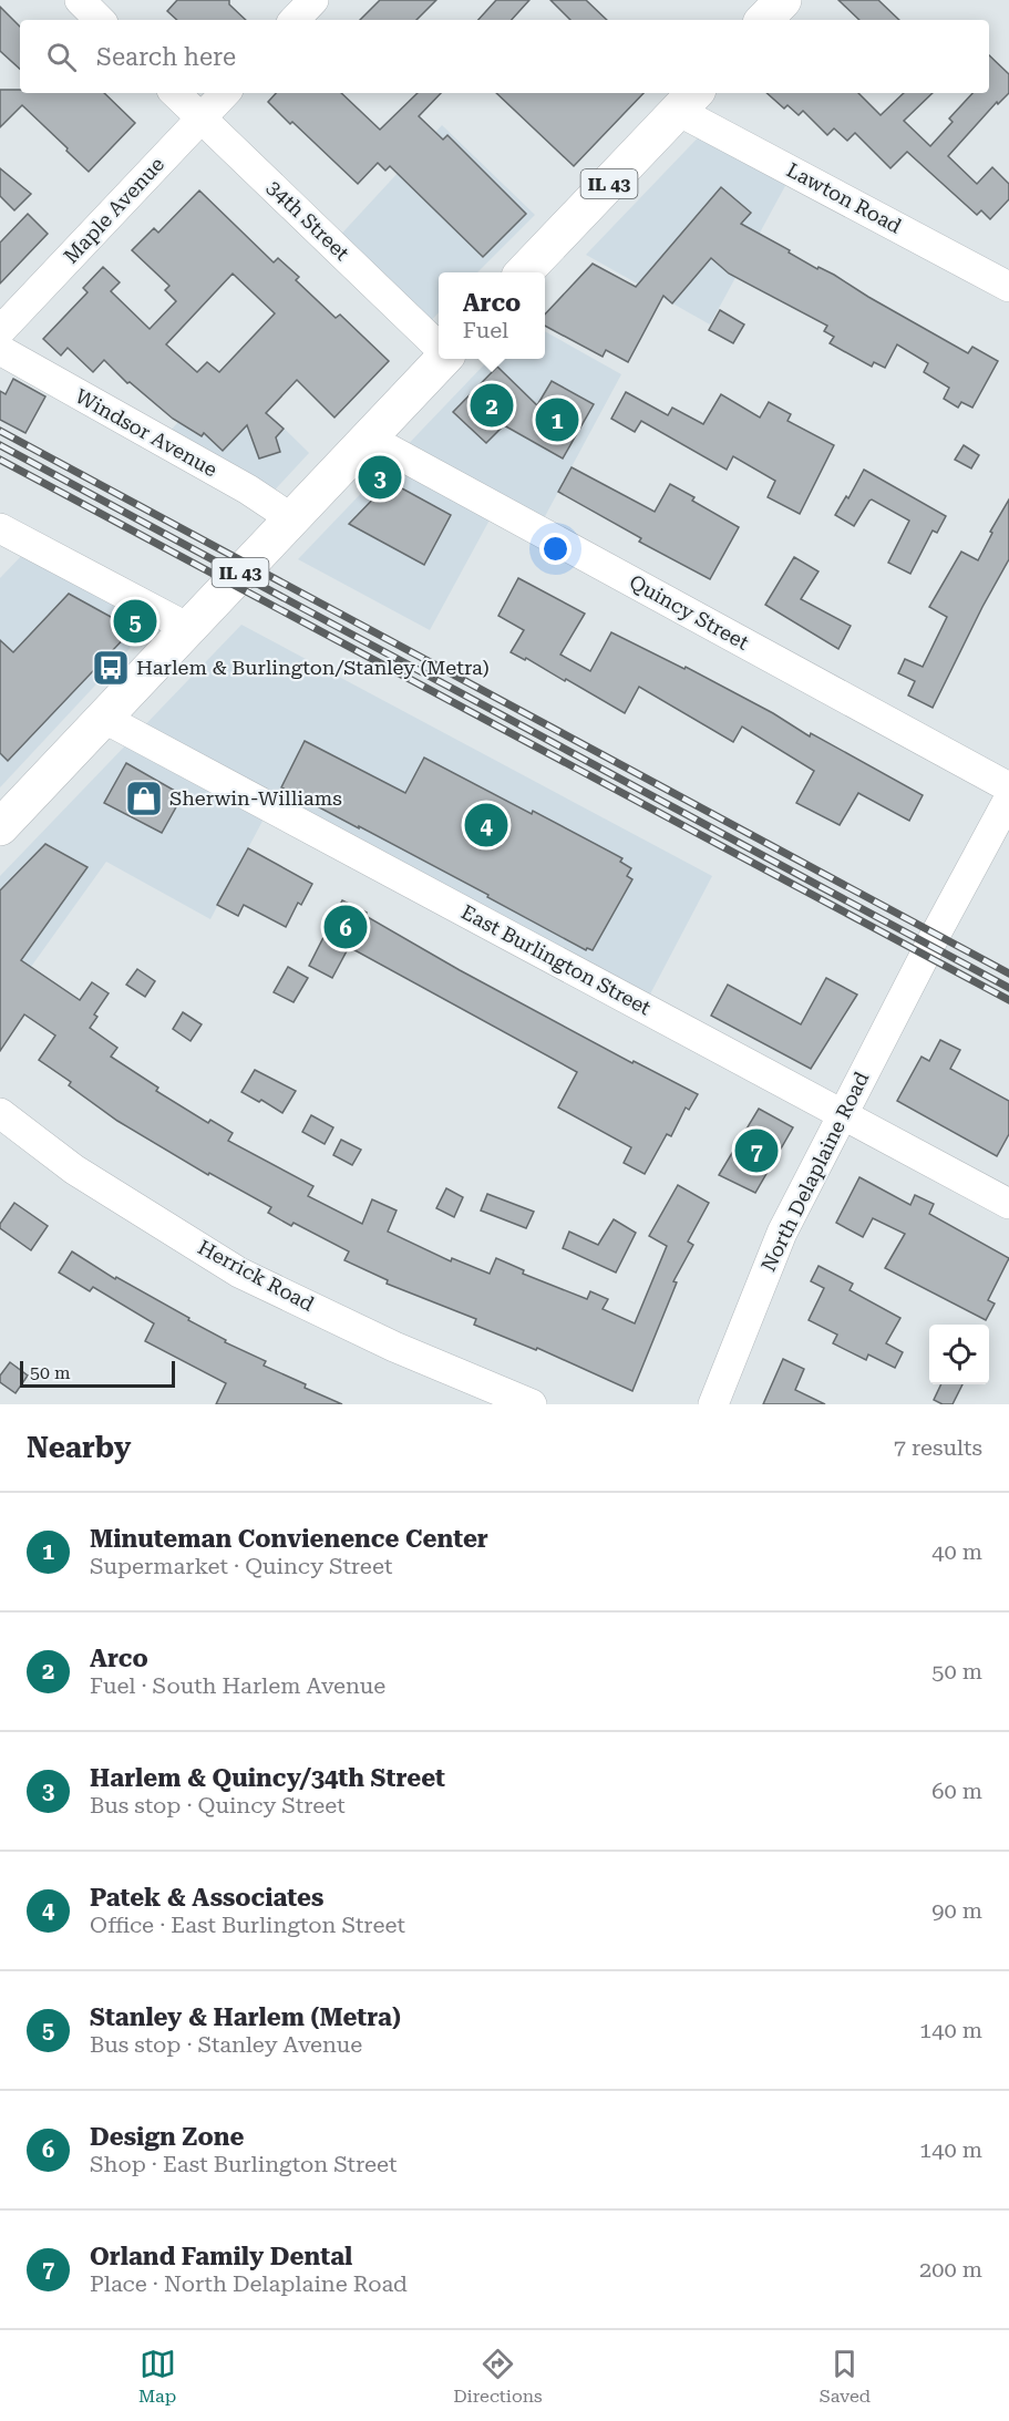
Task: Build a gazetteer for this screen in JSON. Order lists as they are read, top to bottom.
{
  "streets": {
    "main road": ["IL 43"],
    "street": [
      "Lawton Road",
      "Maple Avenue",
      "34th Street",
      "Windsor Avenue",
      "Quincy Street",
      "East Burlington Street",
      "North Delaplaine Road",
      "Herrick Road"
    ]
  },
  "crossings": [
    ["IL 43", "Lawton Road"],
    ["IL 43", "Windsor Avenue"],
    ["IL 43", "Quincy Street"],
    ["IL 43", "East Burlington Street"],
    ["Maple Avenue", "34th Street"],
    ["East Burlington Street", "North Delaplaine Road"]
  ],
  "places": {
    "bus stop": ["Harlem & Burlington/Stanley (Metra)"],
    "shop": ["Sherwin-Williams"]
  },
  "scale_bar": "50 m",
  "page": {
    "search": "Search here",
    "popup": ["Arco", "Fuel"],
    "pins": [
      "2",
      "1",
      "3",
      "5",
      "4",
      "6",
      "7"
    ],
    "scale": "50 m",
    "heading": ["Nearby", "7 results"],
    "list": [
      {
        "mark": "1",
        "name": "Minuteman Convienence Center",
        "note": "Supermarket · Quincy Street",
        "value": "40 m"
      },
      {
        "mark": "2",
        "name": "Arco",
        "note": "Fuel · South Harlem Avenue",
        "value": "50 m"
      },
      {
        "mark": "3",
        "name": "Harlem & Quincy/34th Street",
        "note": "Bus stop · Quincy Street",
        "value": "60 m"
      },
      {
        "mark": "4",
        "name": "Patek & Associates",
        "note": "Office · East Burlington Street",
        "value": "90 m"
      },
      {
        "mark": "5",
        "name": "Stanley & Harlem (Metra)",
        "note": "Bus stop · Stanley Avenue",
        "value": "140 m"
      },
      {
        "mark": "6",
        "name": "Design Zone",
        "note": "Shop · East Burlington Street",
        "value": "140 m"
      },
      {
        "mark": "7",
        "name": "Orland Family Dental",
        "note": "Place · North Delaplaine Road",
        "value": "200 m"
      }
    ],
    "nav": ["Map", "Directions", "Saved"]
  }
}
